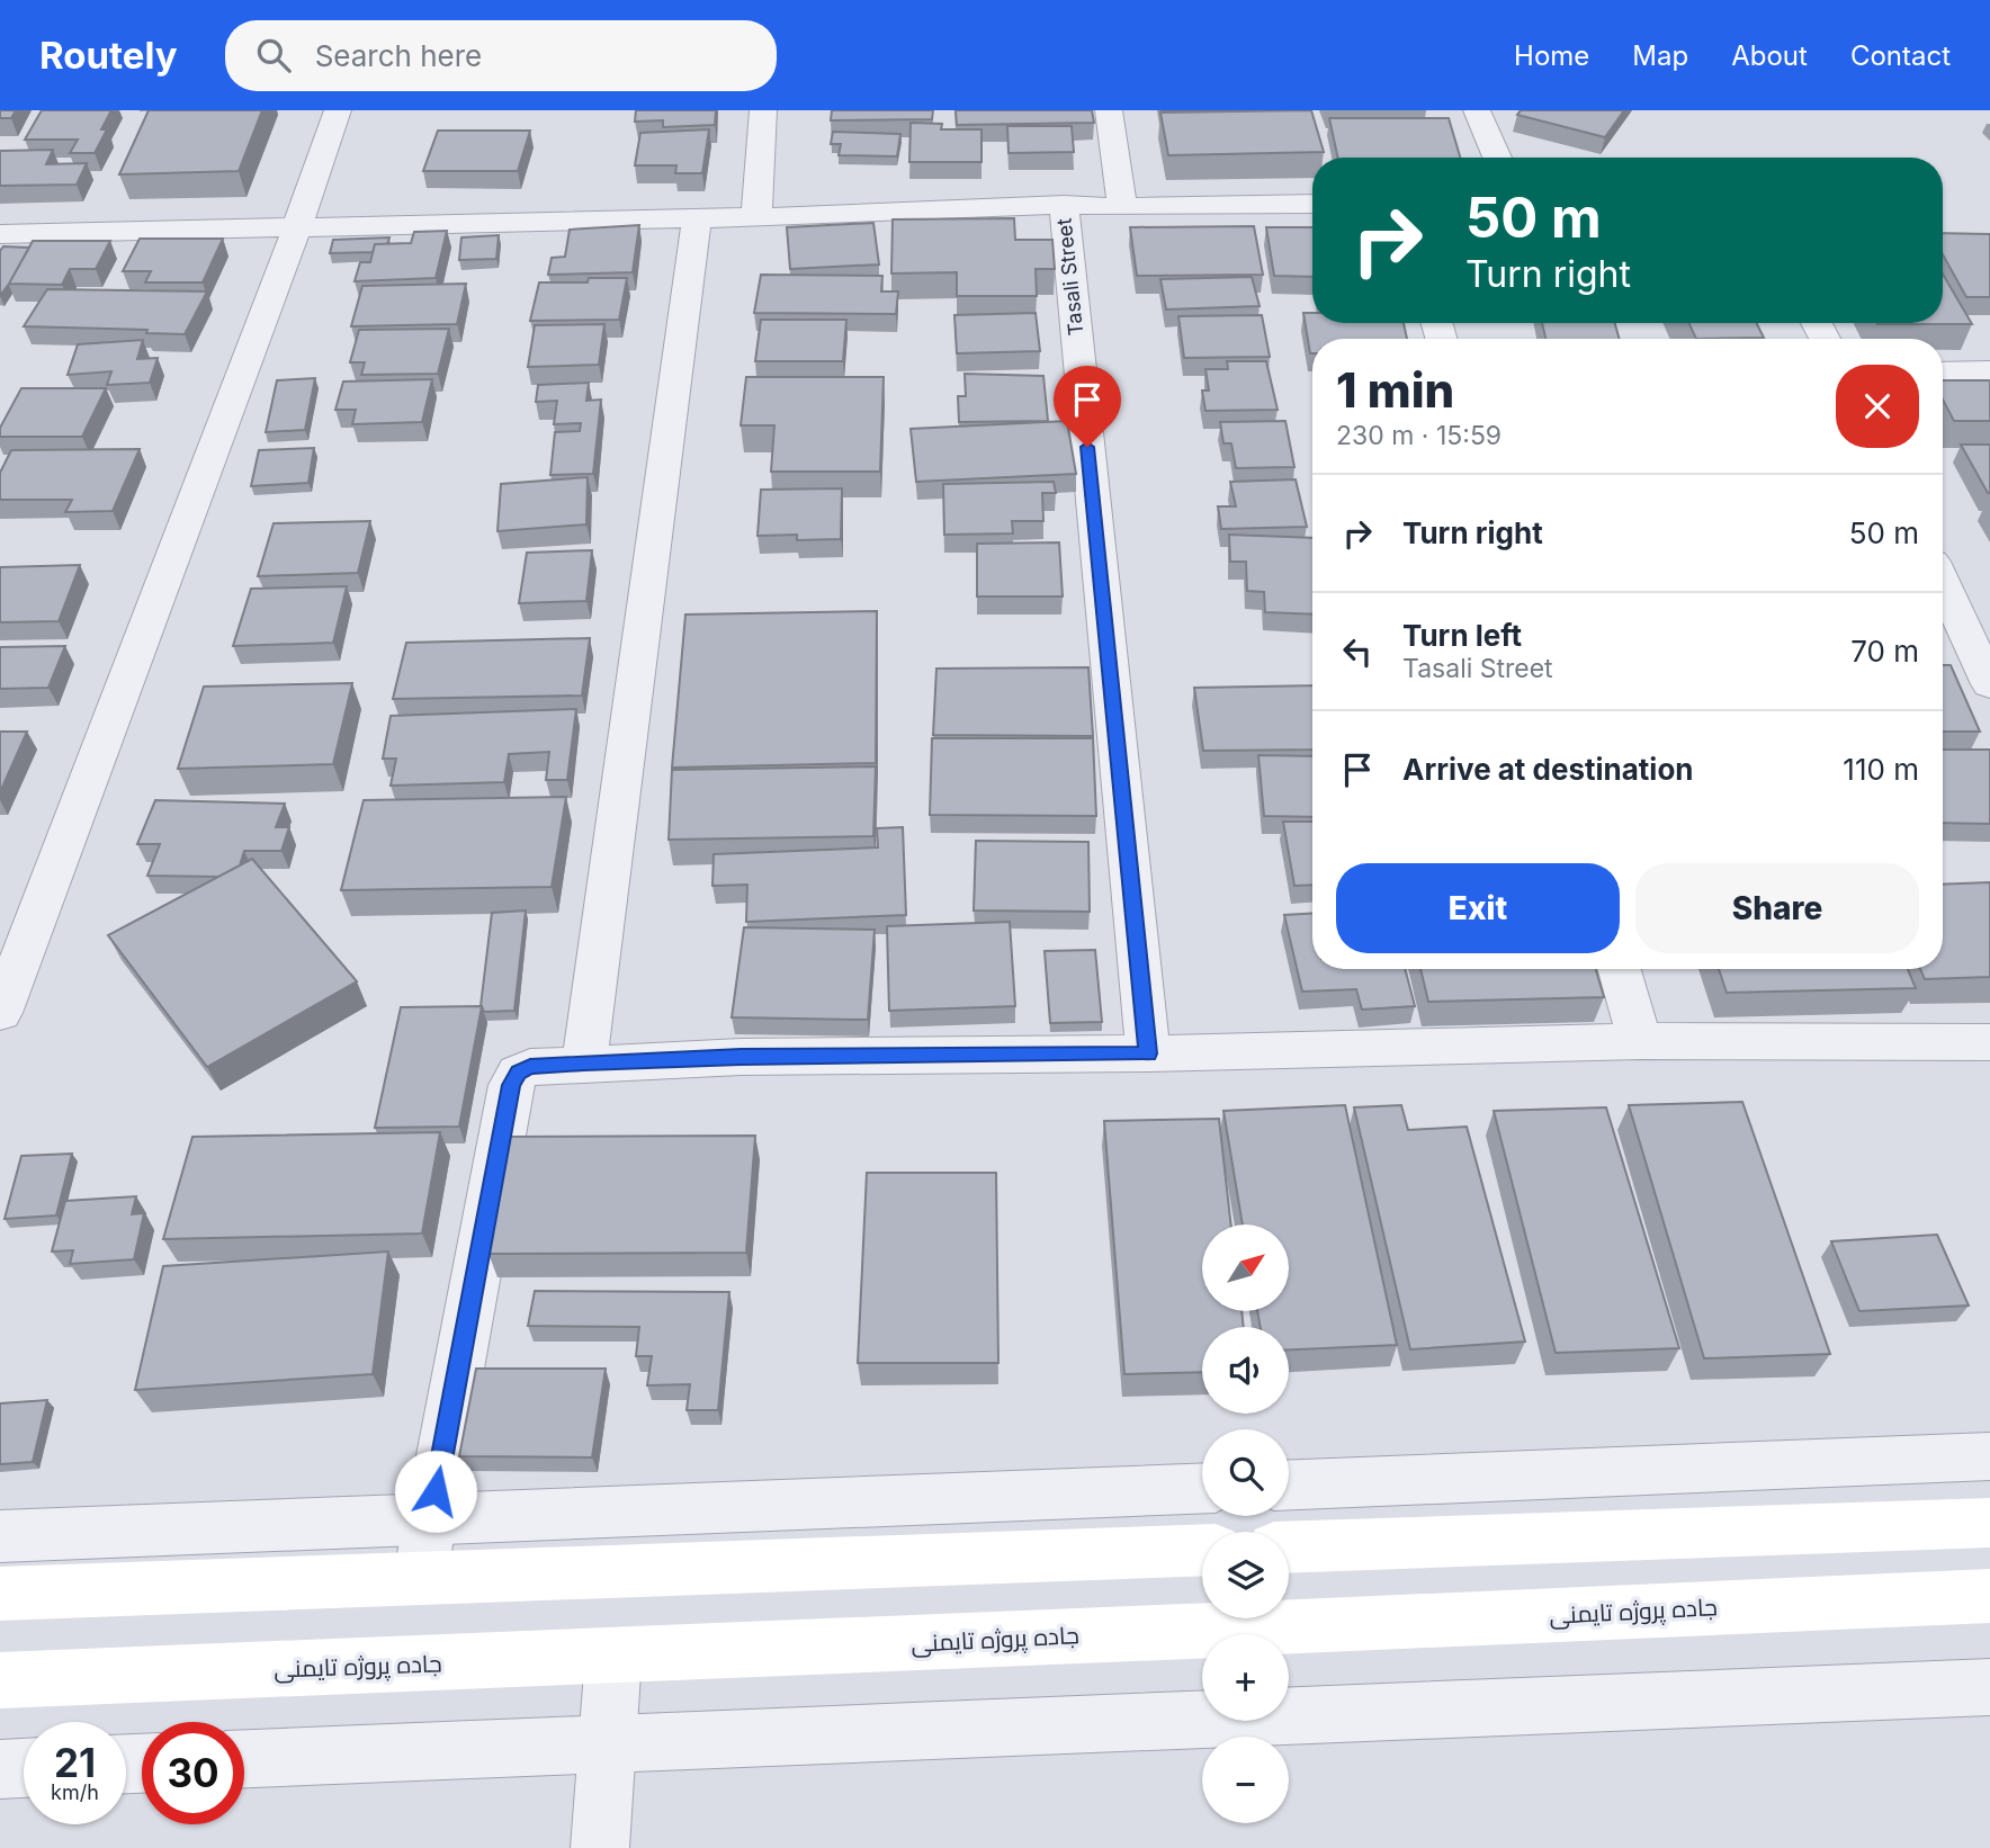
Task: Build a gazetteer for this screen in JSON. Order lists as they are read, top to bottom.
{
  "streets": {
    "main road": ["جاده پروژه تایمنی"],
    "street": ["Tasali Street"]
  },
  "north": "top right",
  "page": {
    "header": "Routely",
    "search": "Search here",
    "nav": [
      "Home",
      "Map",
      "About",
      "Contact"
    ],
    "turn": ["50 m", "Turn right"],
    "heading": ["1 min", "230 m · 15:59"],
    "list": [
      {
        "name": "Turn right",
        "value": "50 m"
      },
      {
        "name": "Turn left",
        "note": "Tasali Street",
        "value": "70 m"
      },
      {
        "name": "Arrive at destination",
        "value": "110 m"
      }
    ],
    "buttons": ["Exit", "Share"],
    "map_buttons": ["+", "−"],
    "speed": "21 km/h",
    "limit": "30"
  }
}
